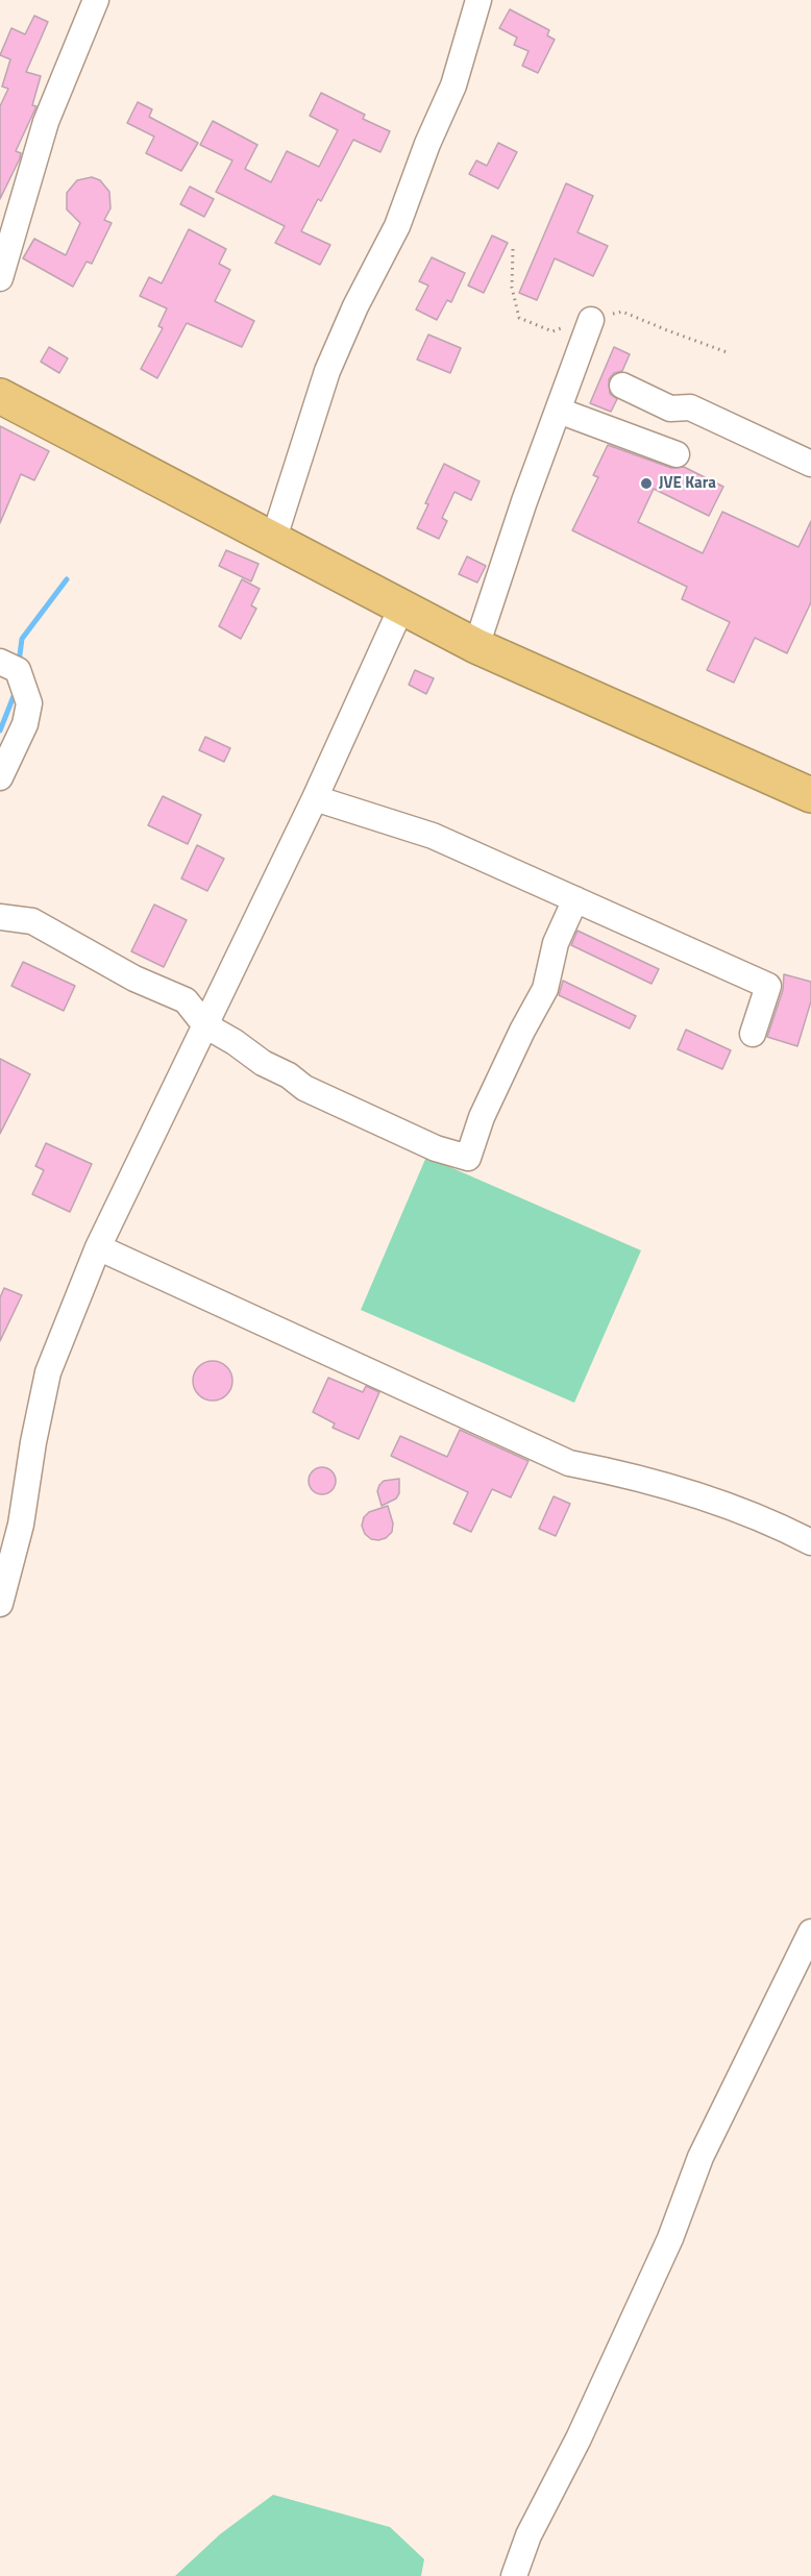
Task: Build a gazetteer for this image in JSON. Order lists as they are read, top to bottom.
{
  "places": ["JVE Kara"]
}
